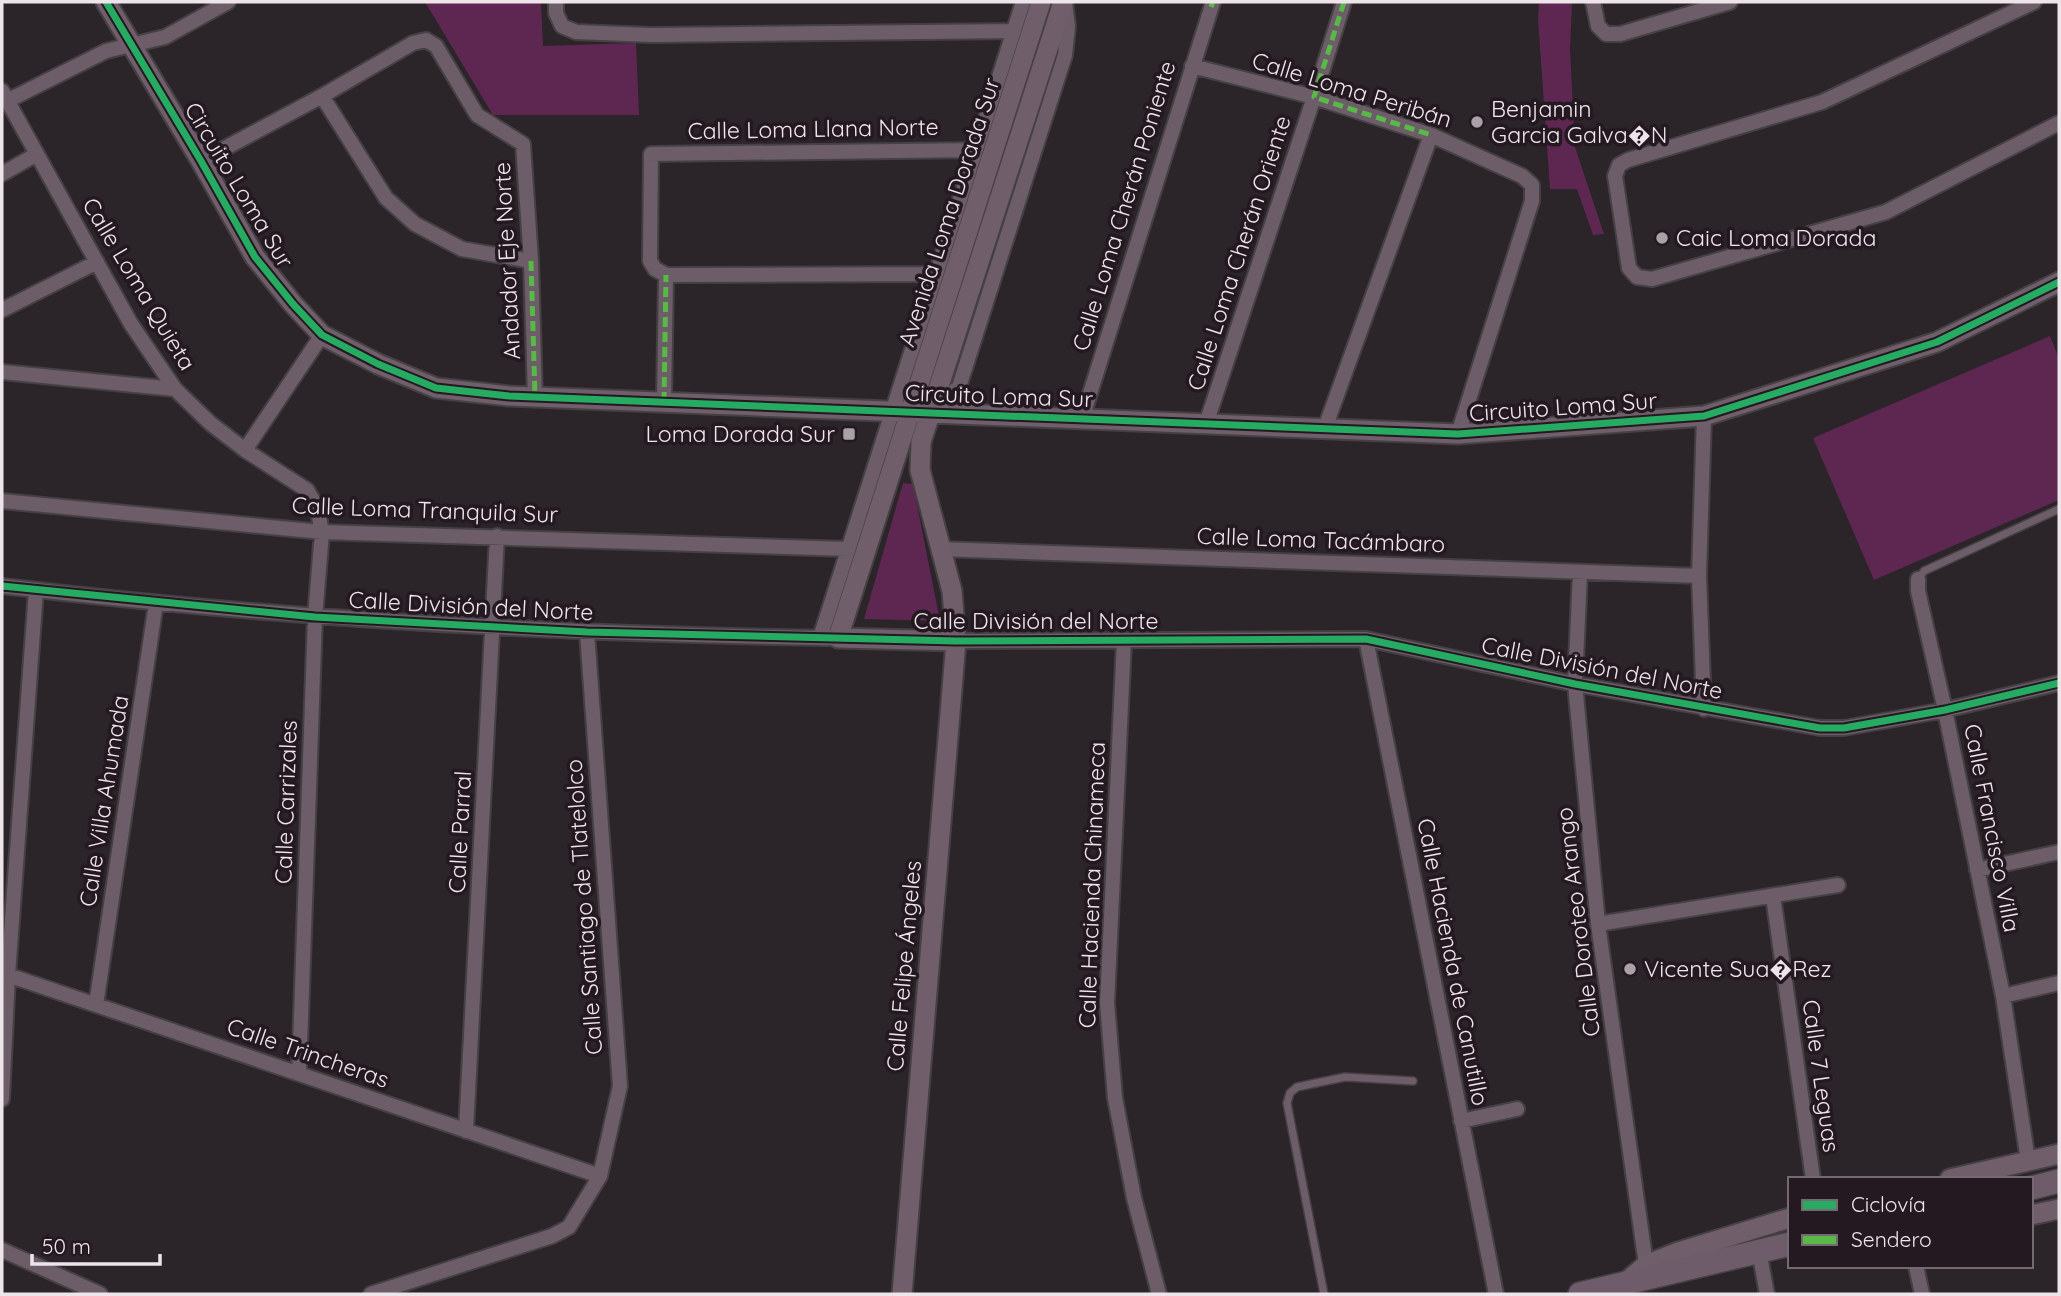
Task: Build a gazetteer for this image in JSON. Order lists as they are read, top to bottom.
{
  "streets": {
    "street": [
      "Calle Loma Peribán",
      "Calle Loma Llana Norte",
      "Circuito Loma Sur",
      "Calle Loma Cherán Poniente",
      "Avenida Loma Dorada Sur",
      "Calle Loma Cherán Oriente",
      "Andador Eje Norte",
      "Calle Loma Quieta",
      "Calle Loma Tranquila Sur",
      "Calle Loma Tacámbaro",
      "Calle División del Norte",
      "Calle Villa Ahumada",
      "Calle Carrizales",
      "Calle Francisco Villa",
      "Calle Parral",
      "Calle Hacienda Chinameca",
      "Calle Santiago de Tlatelolco",
      "Calle Doroteo Arango",
      "Calle Hacienda de Canutillo",
      "Calle Felipe Ángeles",
      "Calle Trincheras",
      "Calle 7 Leguas"
    ]
  },
  "crossings": [
    ["Calle Loma Peribán", "Circuito Loma Sur"],
    ["Calle Loma Peribán", "Calle Loma Cherán Poniente"],
    ["Calle Loma Peribán", "Calle Loma Cherán Oriente"],
    ["Calle Loma Llana Norte", "Avenida Loma Dorada Sur"],
    ["Circuito Loma Sur", "Calle Loma Cherán Poniente"],
    ["Circuito Loma Sur", "Avenida Loma Dorada Sur"],
    ["Circuito Loma Sur", "Calle Loma Cherán Oriente"],
    ["Circuito Loma Sur", "Andador Eje Norte"],
    ["Avenida Loma Dorada Sur", "Calle Loma Tranquila Sur"],
    ["Avenida Loma Dorada Sur", "Calle Loma Tacámbaro"],
    ["Avenida Loma Dorada Sur", "Calle División del Norte"],
    ["Avenida Loma Dorada Sur", "Calle Felipe Ángeles"],
    ["Calle Loma Quieta", "Calle Loma Tranquila Sur"],
    ["Calle Loma Quieta", "Calle Carrizales"],
    ["Calle Loma Tranquila Sur", "Calle Carrizales"],
    ["Calle Loma Tranquila Sur", "Calle Parral"],
    ["Calle Loma Tacámbaro", "Calle Doroteo Arango"],
    ["Calle División del Norte", "Calle Villa Ahumada"],
    ["Calle División del Norte", "Calle Carrizales"],
    ["Calle División del Norte", "Calle Francisco Villa"],
    ["Calle División del Norte", "Calle Parral"],
    ["Calle División del Norte", "Calle Hacienda Chinameca"],
    ["Calle División del Norte", "Calle Santiago de Tlatelolco"],
    ["Calle División del Norte", "Calle Doroteo Arango"],
    ["Calle División del Norte", "Calle Hacienda de Canutillo"],
    ["Calle División del Norte", "Calle Felipe Ángeles"],
    ["Calle Villa Ahumada", "Calle Trincheras"],
    ["Calle Carrizales", "Calle Trincheras"],
    ["Calle Parral", "Calle Trincheras"],
    ["Calle Santiago de Tlatelolco", "Calle Trincheras"]
  ],
  "places": {
    "other": ["Benjamin Garcia Galva�N", "Caic Loma Dorada", "Vicente Sua�Rez"],
    "transit": ["Loma Dorada Sur"]
  },
  "legend": ["Ciclovía", "Sendero"],
  "scale_bar": "50 m"
}
